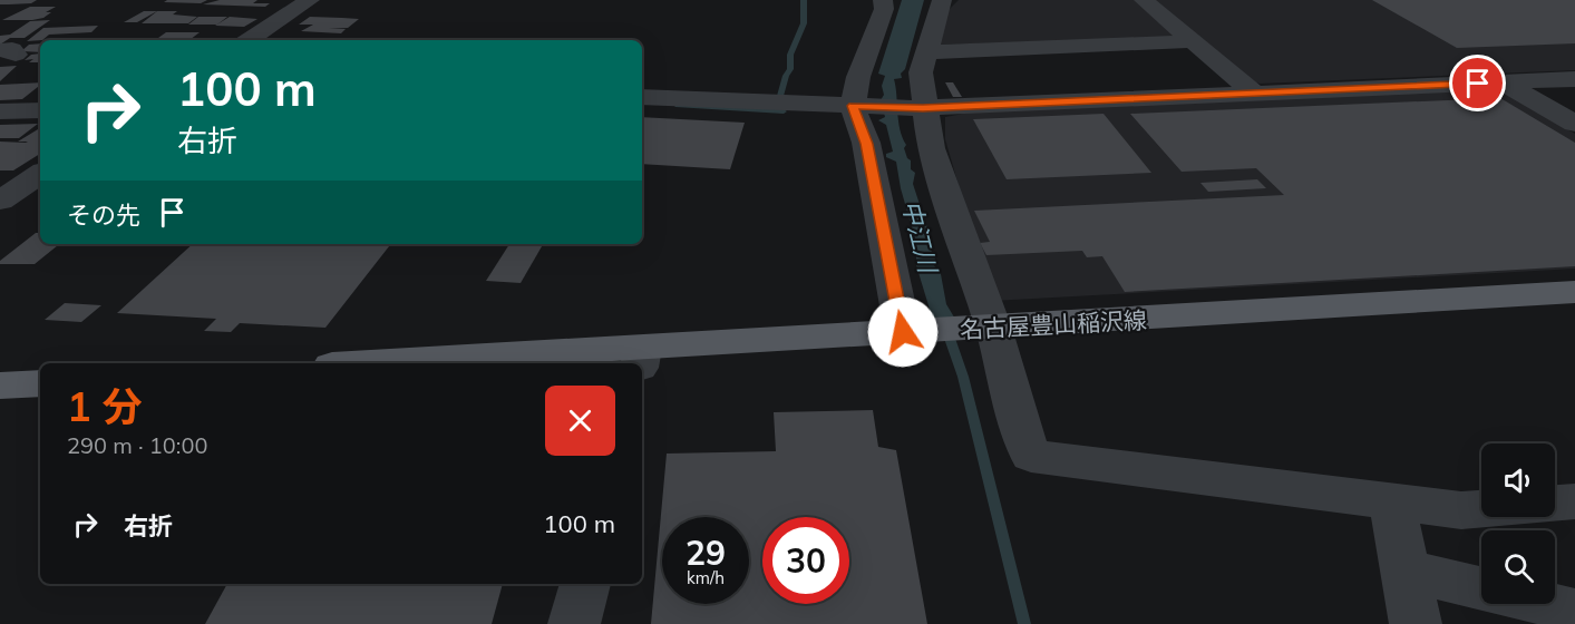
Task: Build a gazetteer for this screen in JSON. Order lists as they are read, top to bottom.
{
  "streets": {
    "main road": ["名古屋豊山稲沢線"]
  },
  "water": ["中江川"],
  "page": {
    "turn": ["100 m", "右折"],
    "then": "その先",
    "heading": ["1 分", "290 m · 10:00"],
    "list": [
      {
        "name": "右折",
        "value": "100 m"
      }
    ],
    "speed": "29 km/h",
    "limit": "30"
  }
}
